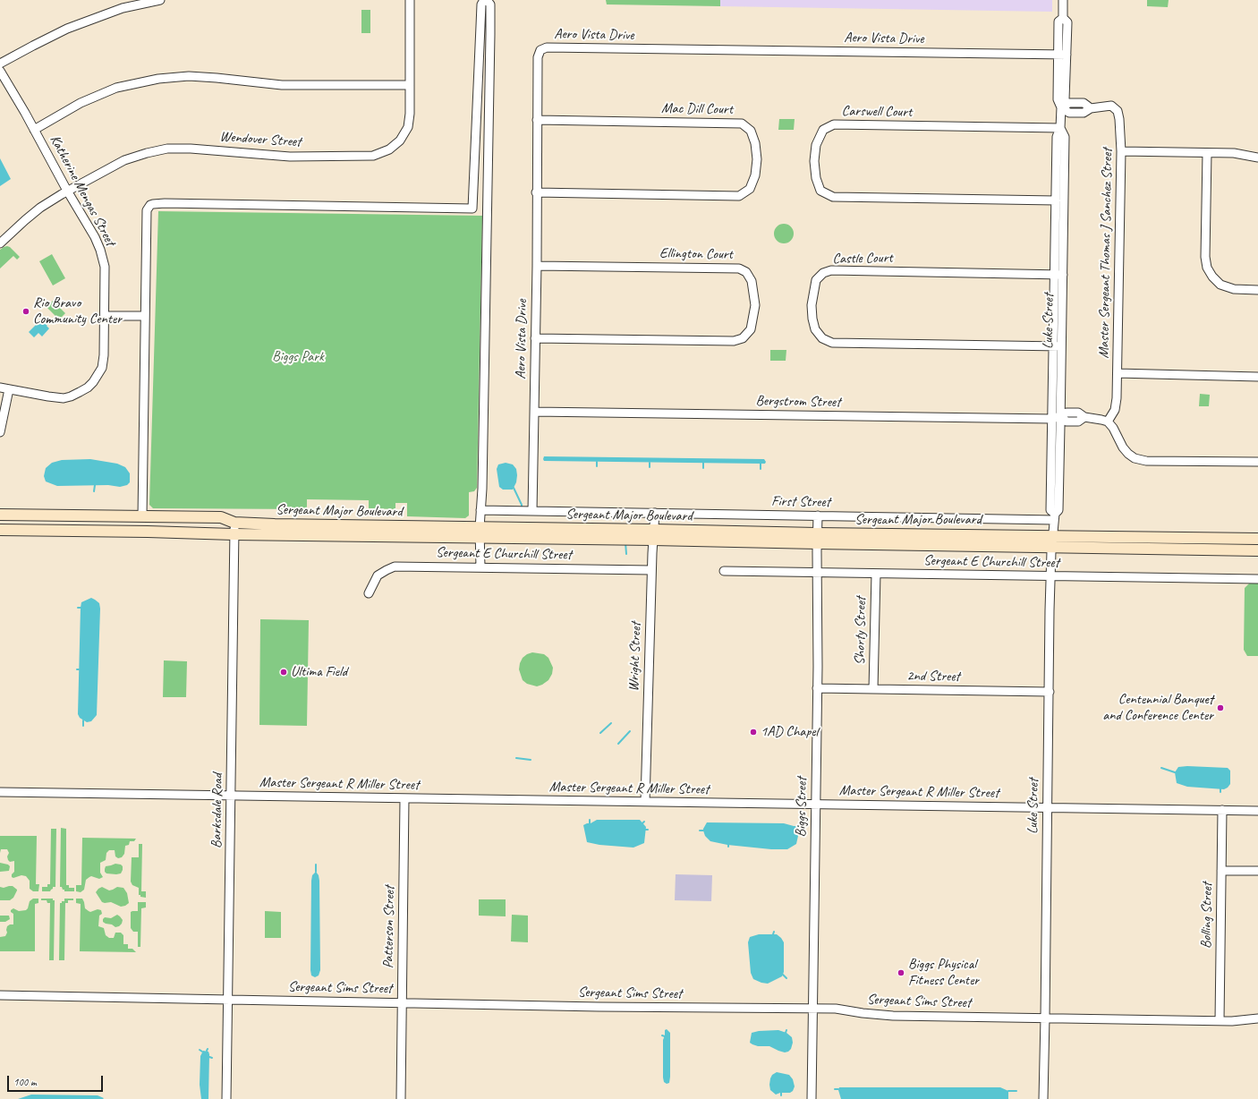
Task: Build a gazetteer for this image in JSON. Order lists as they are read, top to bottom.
{
  "streets": {
    "street": [
      "Aero Vista Drive",
      "Mac Dill Court",
      "Carswell Court",
      "Wendover Street",
      "Katherine Mengas Street",
      "Master Sergeant Thomas J Sanchez Street",
      "Ellington Court",
      "Castle Court",
      "Luke Street",
      "Bergstrom Street",
      "First Street",
      "Sergeant Major Boulevard",
      "Sergeant E Churchill Street",
      "Shorty Street",
      "Wright Street",
      "2nd Street",
      "Master Sergeant R Miller Street",
      "Biggs Street",
      "Barksdale Road",
      "Bolling Street",
      "Patterson Street",
      "Sergeant Sims Street"
    ]
  },
  "crossings": [
    ["Aero Vista Drive", "Mac Dill Court"],
    ["Aero Vista Drive", "Ellington Court"],
    ["Aero Vista Drive", "Luke Street"],
    ["Aero Vista Drive", "Bergstrom Street"],
    ["Aero Vista Drive", "First Street"],
    ["Carswell Court", "Luke Street"],
    ["Wendover Street", "Katherine Mengas Street"],
    ["Master Sergeant Thomas J Sanchez Street", "Luke Street"],
    ["Master Sergeant Thomas J Sanchez Street", "Bergstrom Street"],
    ["Castle Court", "Luke Street"],
    ["Luke Street", "Bergstrom Street"],
    ["Luke Street", "First Street"],
    ["Luke Street", "Sergeant Major Boulevard"],
    ["Luke Street", "Sergeant E Churchill Street"],
    ["Luke Street", "2nd Street"],
    ["Luke Street", "Master Sergeant R Miller Street"],
    ["Luke Street", "Sergeant Sims Street"],
    ["First Street", "Wright Street"],
    ["First Street", "Biggs Street"],
    ["Sergeant Major Boulevard", "Wright Street"],
    ["Sergeant Major Boulevard", "Biggs Street"],
    ["Sergeant Major Boulevard", "Barksdale Road"],
    ["Sergeant E Churchill Street", "Shorty Street"],
    ["Sergeant E Churchill Street", "Wright Street"],
    ["Sergeant E Churchill Street", "Biggs Street"],
    ["Shorty Street", "2nd Street"],
    ["Wright Street", "Master Sergeant R Miller Street"],
    ["2nd Street", "Biggs Street"],
    ["Master Sergeant R Miller Street", "Biggs Street"],
    ["Master Sergeant R Miller Street", "Barksdale Road"],
    ["Master Sergeant R Miller Street", "Bolling Street"],
    ["Master Sergeant R Miller Street", "Patterson Street"],
    ["Biggs Street", "Sergeant Sims Street"],
    ["Barksdale Road", "Sergeant Sims Street"],
    ["Bolling Street", "Sergeant Sims Street"],
    ["Patterson Street", "Sergeant Sims Street"]
  ],
  "parks": ["Biggs Park"],
  "places": [
    "Rio Bravo Community Center",
    "Ultima Field",
    "Centennial Banquet and Conference Center",
    "1AD Chapel",
    "Biggs Physical Fitness Center"
  ],
  "scale_bar": "100 m"
}
